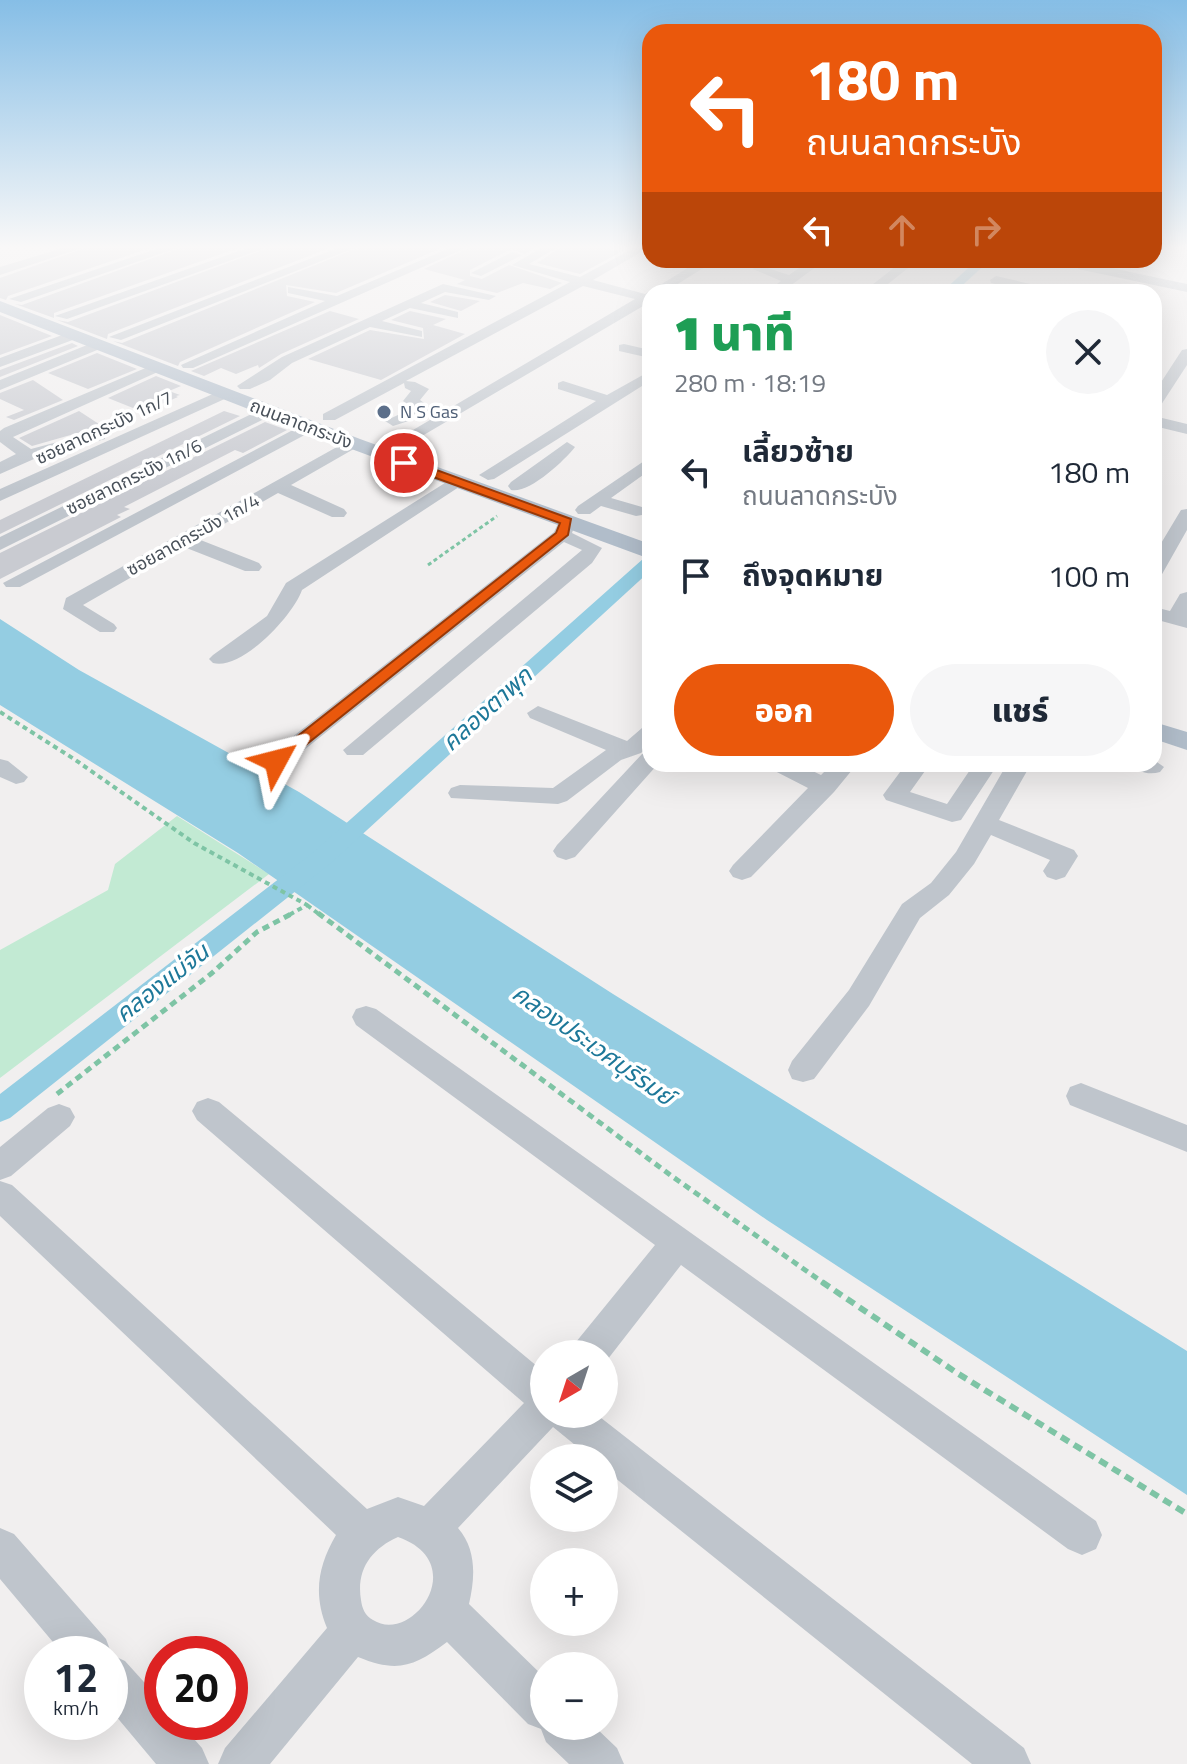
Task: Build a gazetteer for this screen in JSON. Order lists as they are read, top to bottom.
{
  "streets": {
    "main road": ["ถนนลาดกระบัง"],
    "street": ["ซอยลาดกระบัง 1ก/7", "ซอยลาดกระบัง 1ก/6", "ซอยลาดกระบัง 1ก/4"]
  },
  "crossings": [
    ["ถนนลาดกระบัง", "ซอยลาดกระบัง 1ก/7"],
    ["ถนนลาดกระบัง", "ซอยลาดกระบัง 1ก/6"],
    ["ถนนลาดกระบัง", "ซอยลาดกระบัง 1ก/4"]
  ],
  "water": ["คลองตาพุก", "คลองแม่จัน", "คลองประเวศบุรีรมย์"],
  "places": ["N S Gas"],
  "north": "bottom left",
  "page": {
    "turn": ["180 m", "ถนนลาดกระบัง"],
    "heading": ["1 นาที", "280 m · 18:19"],
    "list": [
      {
        "name": "เลี้ยวซ้าย",
        "note": "ถนนลาดกระบัง",
        "value": "180 m"
      },
      {
        "name": "ถึงจุดหมาย",
        "value": "100 m"
      }
    ],
    "buttons": ["ออก", "แชร์"],
    "map_buttons": ["+", "−"],
    "speed": "12 km/h",
    "limit": "20"
  }
}
